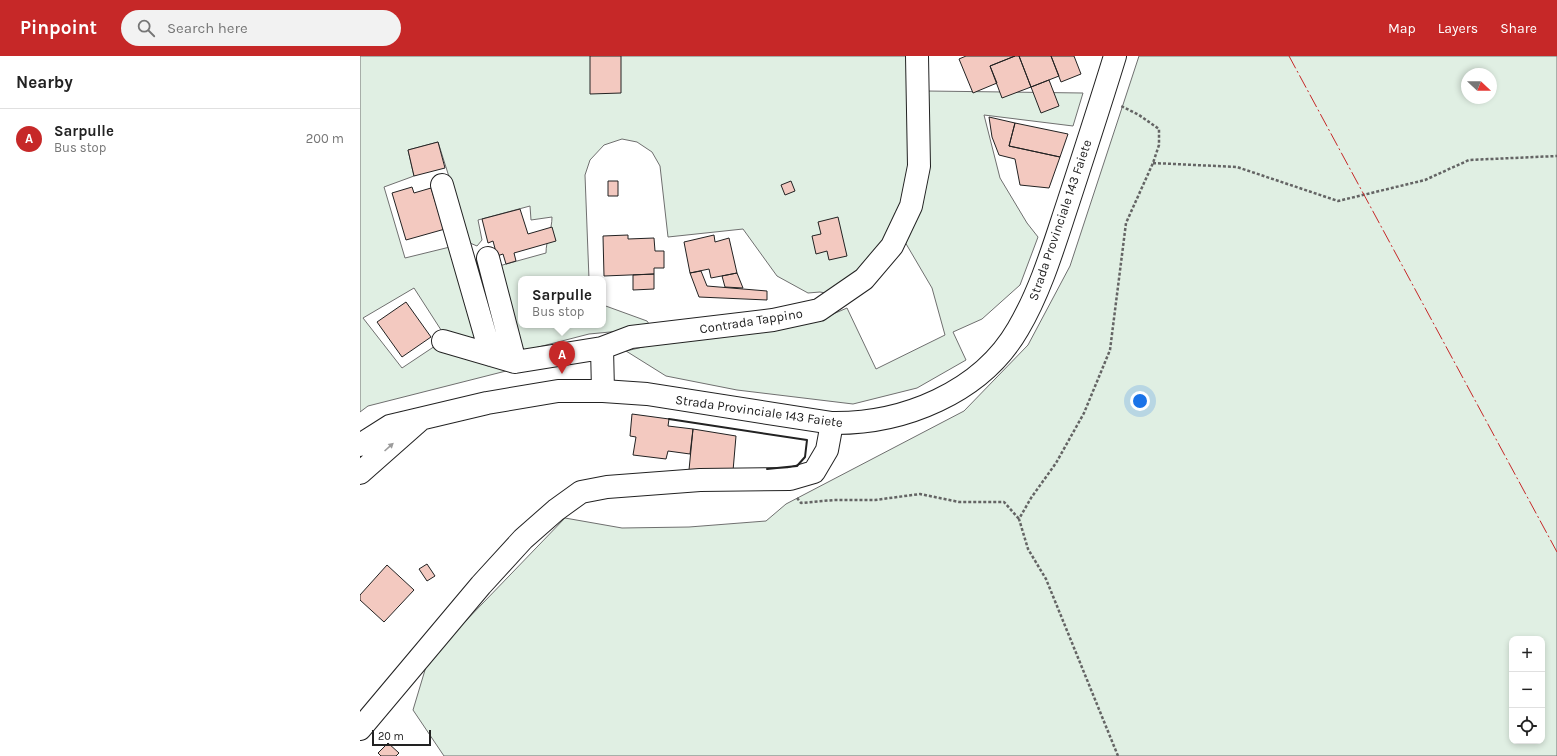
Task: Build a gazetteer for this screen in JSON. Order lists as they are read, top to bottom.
{
  "streets": {
    "main road": ["Strada Provinciale 143 Faiete", "Contrada Tappino"]
  },
  "scale_bar": "20 m",
  "north": "right",
  "page": {
    "header": "Pinpoint",
    "search": "Search here",
    "nav": ["Map", "Layers", "Share"],
    "heading": "Nearby",
    "list": [
      {
        "mark": "A",
        "name": "Sarpulle",
        "note": "Bus stop",
        "value": "200 m"
      }
    ],
    "popup": ["Sarpulle", "Bus stop"],
    "pins": "A",
    "map_buttons": ["+", "−"],
    "scale": "20 m"
  }
}
